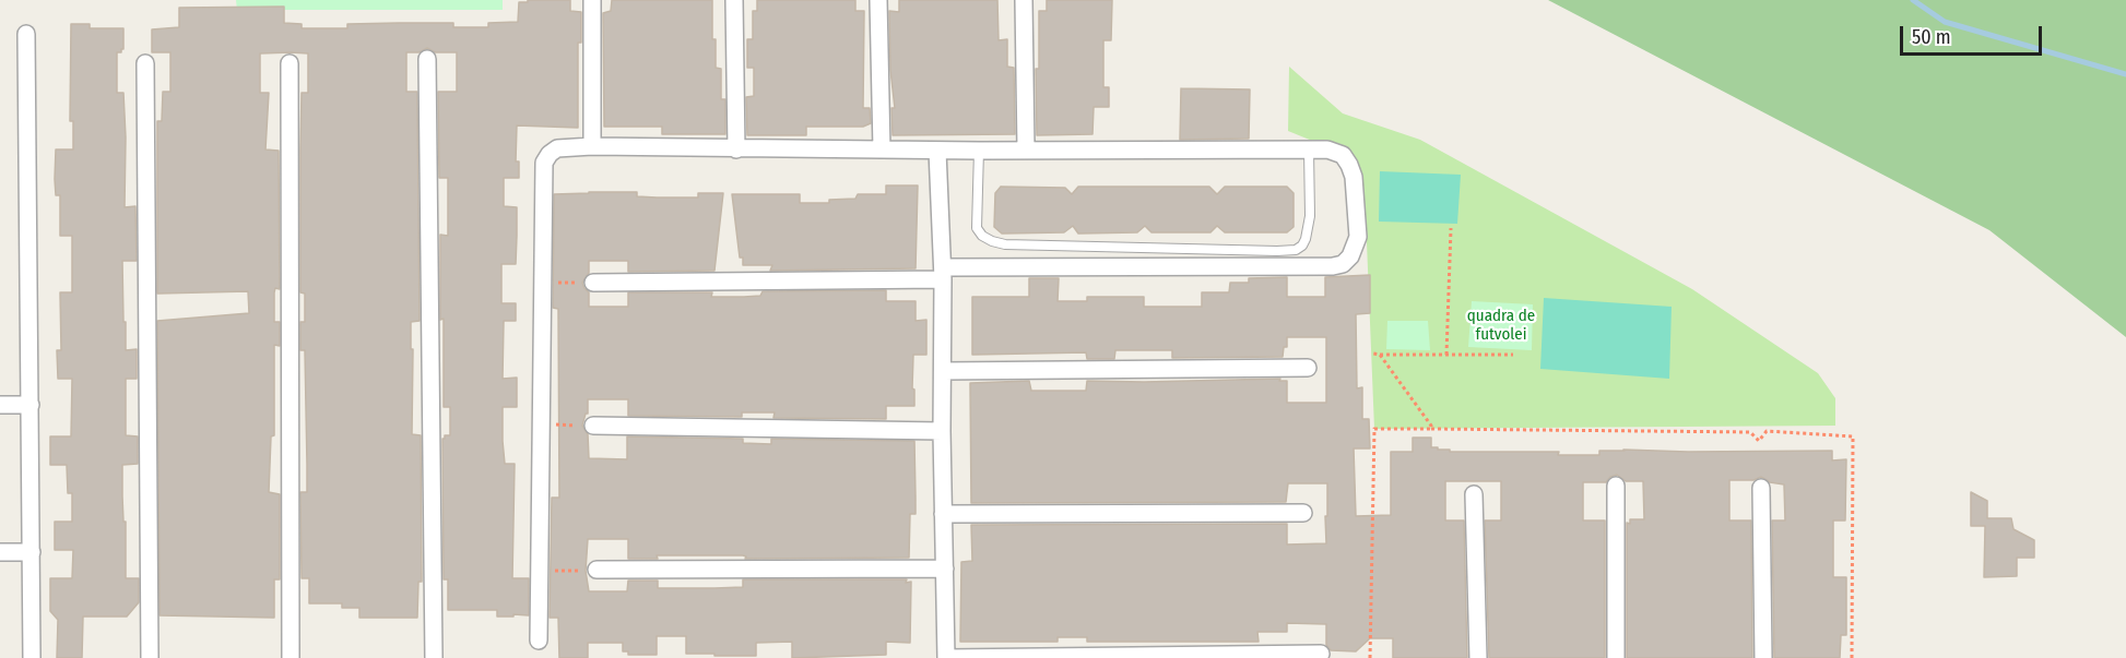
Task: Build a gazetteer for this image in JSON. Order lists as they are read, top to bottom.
{
  "parks": ["quadra de futvolei"],
  "scale_bar": "50 m"
}
